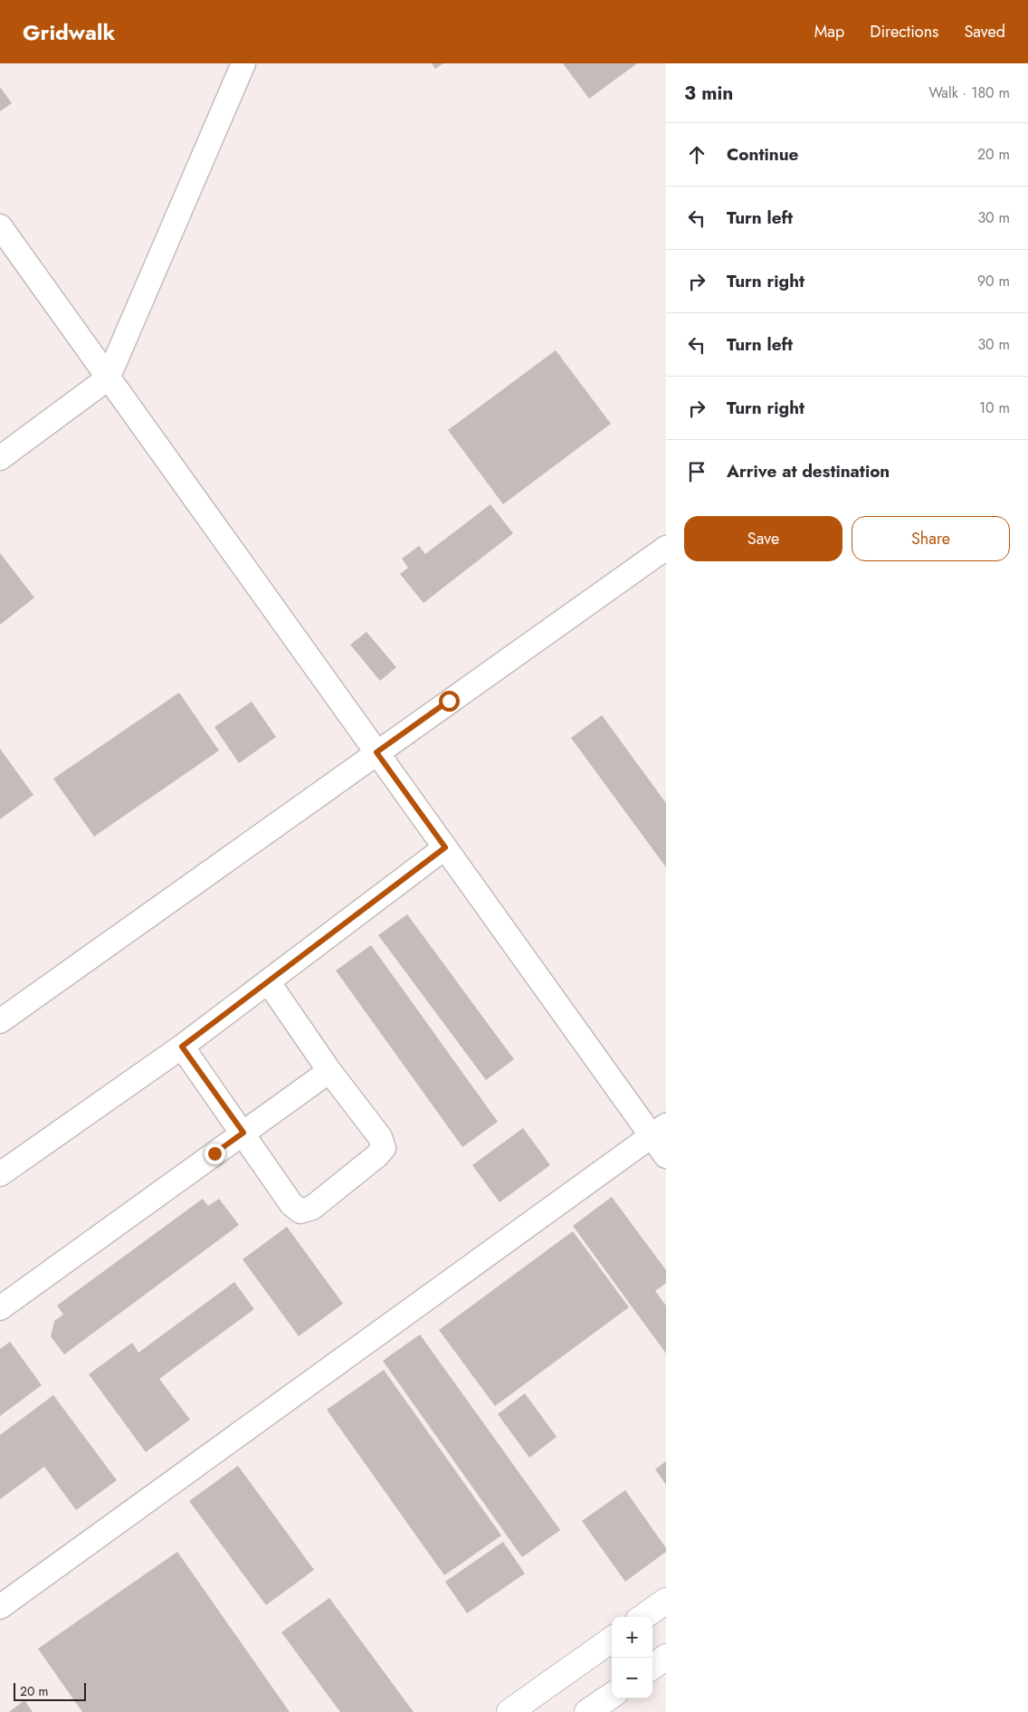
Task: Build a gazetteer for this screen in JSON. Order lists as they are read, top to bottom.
{
  "scale_bar": "20 m",
  "page": {
    "header": "Gridwalk",
    "nav": ["Map", "Directions", "Saved"],
    "heading": ["3 min", "Walk · 180 m"],
    "list": [
      ["Continue", "20 m"],
      ["Turn left", "30 m"],
      ["Turn right", "90 m"],
      ["Turn left", "30 m"],
      ["Turn right", "10 m"],
      "Arrive at destination"
    ],
    "buttons": ["Save", "Share"],
    "map_buttons": ["+", "−"],
    "scale": "20 m"
  }
}
